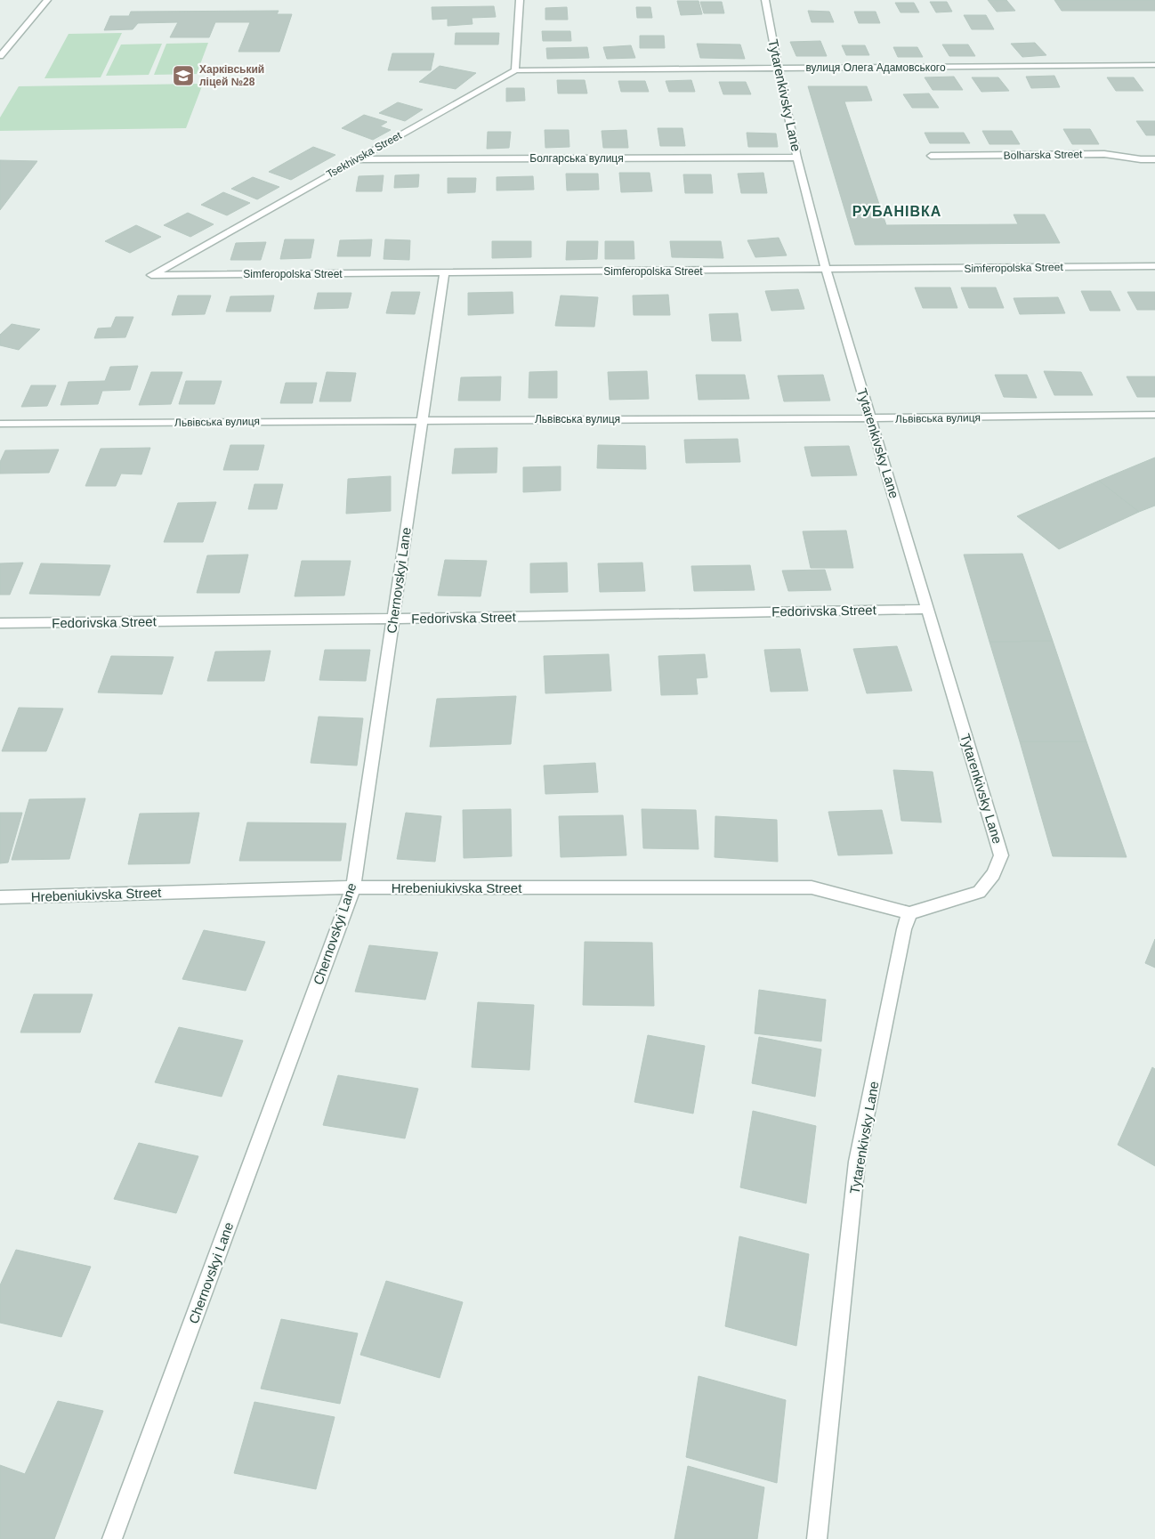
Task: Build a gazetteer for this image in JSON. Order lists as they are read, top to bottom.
{
  "streets": {
    "street": [
      "вулиця Олега Адамовського",
      "Tytarenkivsky Lane",
      "Tsekhivska Street",
      "Bolharska Street",
      "Болгарська вулиця",
      "Simferopolska Street",
      "Львівська вулиця",
      "Chernovskyi Lane",
      "Fedorivska Street",
      "Hrebeniukivska Street"
    ]
  },
  "crossings": [
    ["вулиця Олега Адамовського", "Tytarenkivsky Lane"],
    ["вулиця Олега Адамовського", "Tsekhivska Street"],
    ["Tytarenkivsky Lane", "Болгарська вулиця"],
    ["Tytarenkivsky Lane", "Simferopolska Street"],
    ["Tytarenkivsky Lane", "Львівська вулиця"],
    ["Tytarenkivsky Lane", "Fedorivska Street"],
    ["Tytarenkivsky Lane", "Hrebeniukivska Street"],
    ["Tsekhivska Street", "Болгарська вулиця"],
    ["Tsekhivska Street", "Simferopolska Street"],
    ["Simferopolska Street", "Chernovskyi Lane"],
    ["Львівська вулиця", "Chernovskyi Lane"],
    ["Chernovskyi Lane", "Fedorivska Street"],
    ["Chernovskyi Lane", "Hrebeniukivska Street"]
  ],
  "districts": ["РУБАНІВКА"],
  "places": {
    "school or university": ["Харківський ліцей №28"]
  }
}
